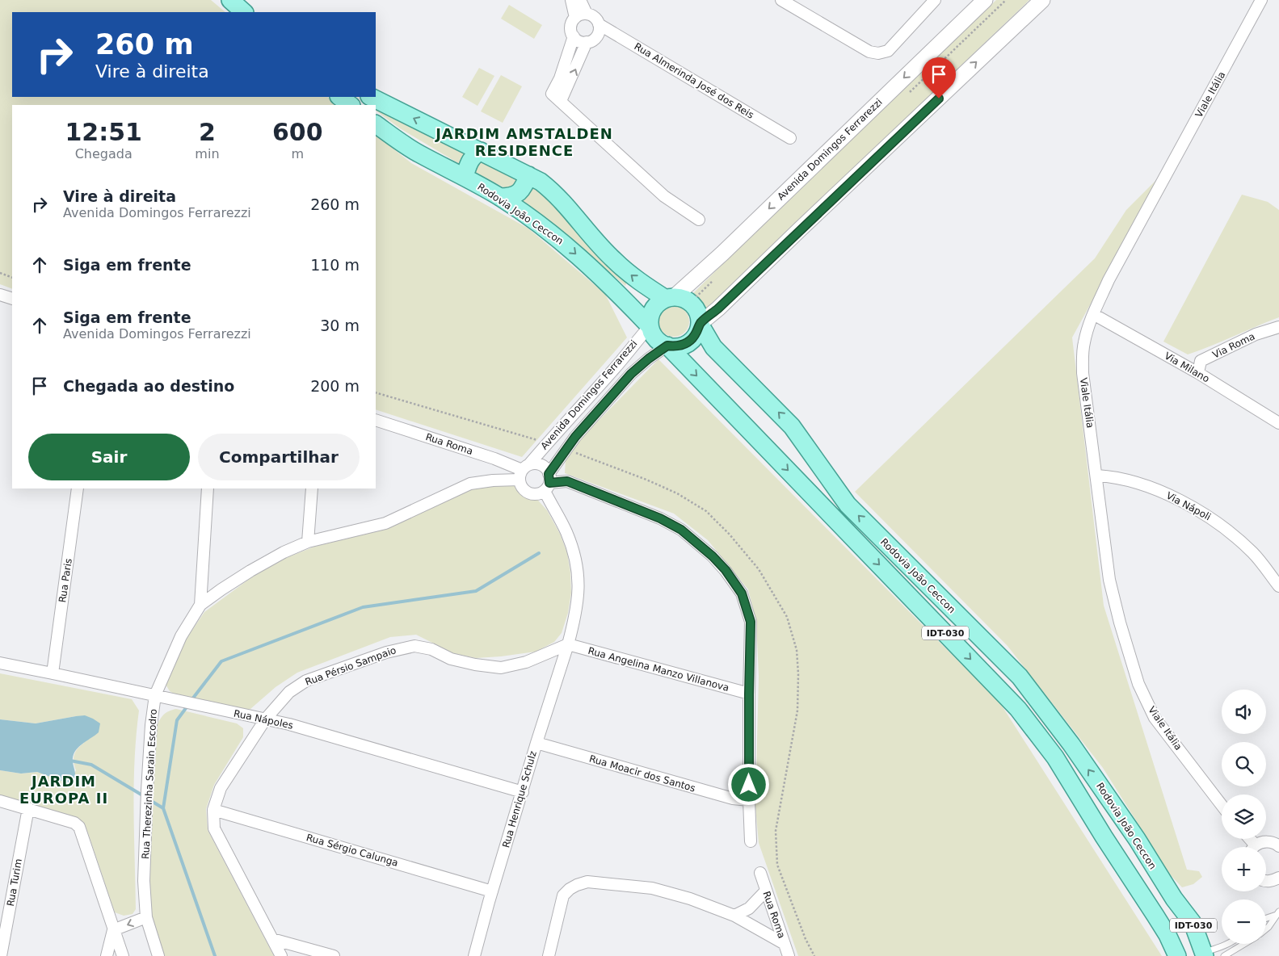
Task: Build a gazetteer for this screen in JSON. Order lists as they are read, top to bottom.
{
  "streets": {
    "main road": ["Avenida Domingos Ferrarezzi", "Rodovia João Ceccon", "IDT-030"],
    "street": [
      "Rua Almerinda José dos Reis",
      "Viale Itália",
      "Via Roma",
      "Via Milano",
      "Rua Roma",
      "Via Nápoli",
      "Rua Paris",
      "Rua Pérsio Sampaio",
      "Rua Angelina Manzo Villanova",
      "Rua Nápoles",
      "Rua Moacir dos Santos",
      "Rua Therezinha Sarain Escodro",
      "Rua Henrique Schulz",
      "Rua Sérgio Calunga",
      "Rua Turim"
    ]
  },
  "crossings": [
    ["Viale Itália", "Via Milano"],
    ["Viale Itália", "Via Nápoli"],
    ["Avenida Domingos Ferrarezzi", "Rodovia João Ceccon"],
    ["Avenida Domingos Ferrarezzi", "Rua Roma"],
    ["Avenida Domingos Ferrarezzi", "Rua Therezinha Sarain Escodro"],
    ["Via Roma", "Via Milano"],
    ["Rua Roma", "Rua Angelina Manzo Villanova"],
    ["Rua Roma", "Rua Moacir dos Santos"],
    ["Rua Roma", "Rua Therezinha Sarain Escodro"],
    ["Rua Paris", "Rua Nápoles"],
    ["Rua Pérsio Sampaio", "Rua Angelina Manzo Villanova"],
    ["Rua Pérsio Sampaio", "Rua Nápoles"],
    ["Rua Pérsio Sampaio", "Rua Henrique Schulz"],
    ["Rua Pérsio Sampaio", "Rua Sérgio Calunga"],
    ["Rua Angelina Manzo Villanova", "Rua Henrique Schulz"],
    ["Rua Nápoles", "Rua Therezinha Sarain Escodro"],
    ["Rua Nápoles", "Rua Henrique Schulz"],
    ["Rua Moacir dos Santos", "Rua Henrique Schulz"],
    ["Rua Henrique Schulz", "Rua Sérgio Calunga"]
  ],
  "districts": ["JARDIM AMSTALDEN RESIDENCE", "JARDIM EUROPA II"],
  "page": {
    "turn": ["260 m", "Vire à direita"],
    "eta": [
      "12:51",
      "Chegada",
      "2",
      "min",
      "600",
      "m"
    ],
    "list": [
      {
        "name": "Vire à direita",
        "note": "Avenida Domingos Ferrarezzi",
        "value": "260 m"
      },
      {
        "name": "Siga em frente",
        "value": "110 m"
      },
      {
        "name": "Siga em frente",
        "note": "Avenida Domingos Ferrarezzi",
        "value": "30 m"
      },
      {
        "name": "Chegada ao destino",
        "value": "200 m"
      }
    ],
    "buttons": ["Sair", "Compartilhar"],
    "map_buttons": ["+", "−"]
  }
}
